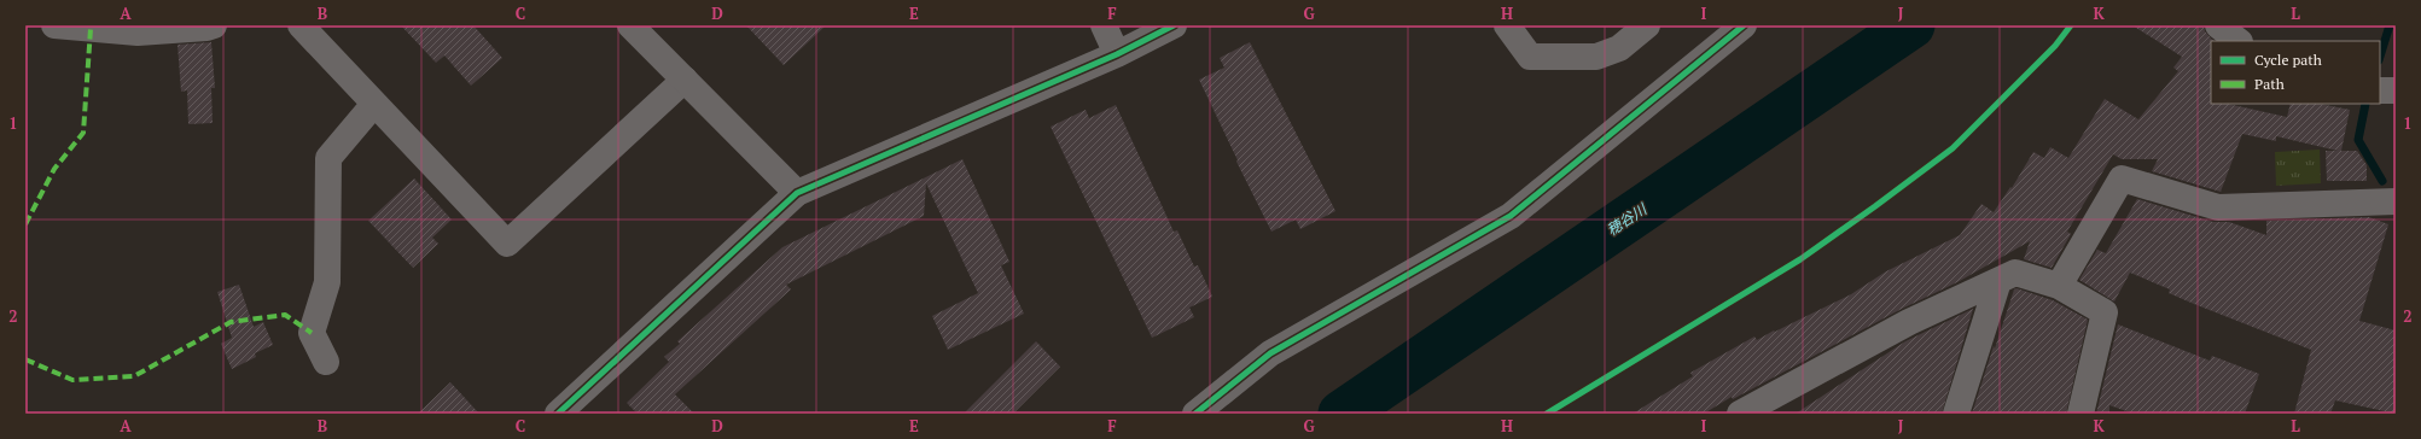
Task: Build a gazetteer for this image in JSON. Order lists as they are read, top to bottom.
{
  "water": ["穂谷川"],
  "legend": ["Cycle path", "Path"],
  "grid": {
    "columns": [
      "A",
      "B",
      "C",
      "D",
      "E",
      "F",
      "G",
      "H",
      "I",
      "J",
      "K",
      "L"
    ],
    "rows": ["1", "2"]
  }
}
